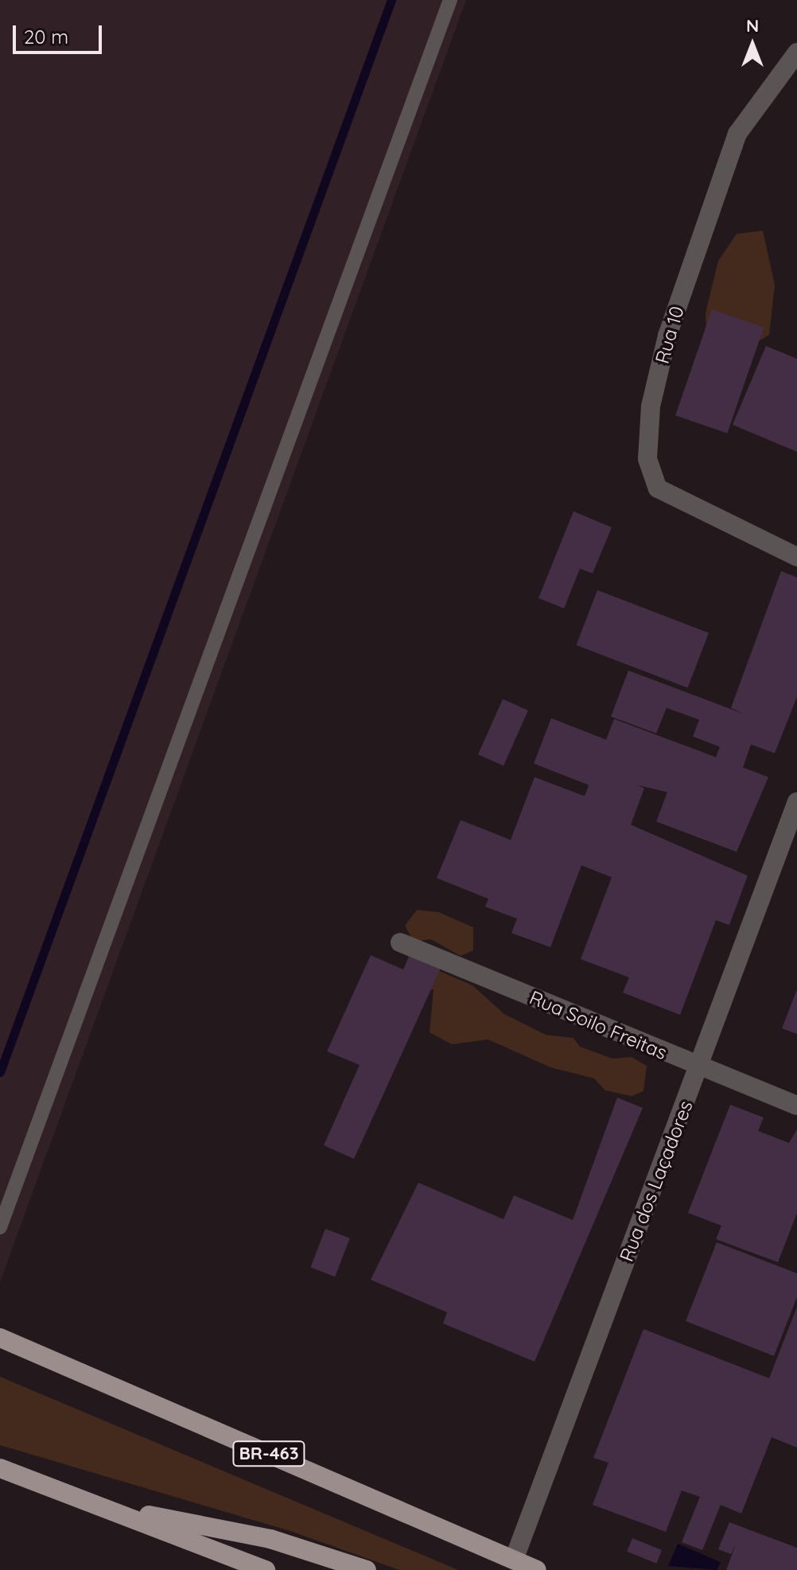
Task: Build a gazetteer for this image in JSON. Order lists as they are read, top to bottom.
{
  "streets": {
    "main road": ["BR-463"],
    "street": ["Rua 10", "Rua Soilo Freitas", "Rua dos Laçadores"]
  },
  "crossings": [
    ["Rua Soilo Freitas", "Rua dos Laçadores"],
    ["Rua dos Laçadores", "BR-463"]
  ],
  "scale_bar": "20 m",
  "north": "top"
}
